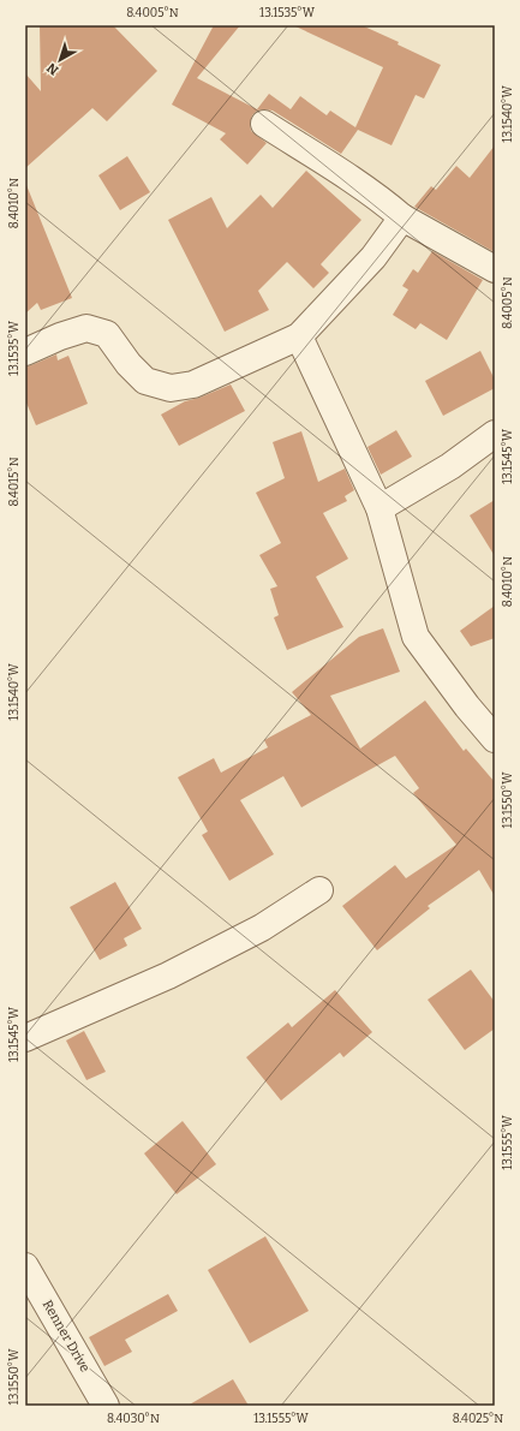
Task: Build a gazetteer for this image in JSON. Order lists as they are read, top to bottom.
{
  "streets": {
    "street": ["Renner Drive"]
  },
  "north": "bottom left",
  "coordinates": [
    "8.4005°N",
    "13.1535°W",
    "13.1540°W",
    "8.4010°N",
    "13.1545°W",
    "8.4015°N",
    "13.1550°W",
    "13.1555°W",
    "8.4030°N",
    "8.4025°N"
  ]
}
